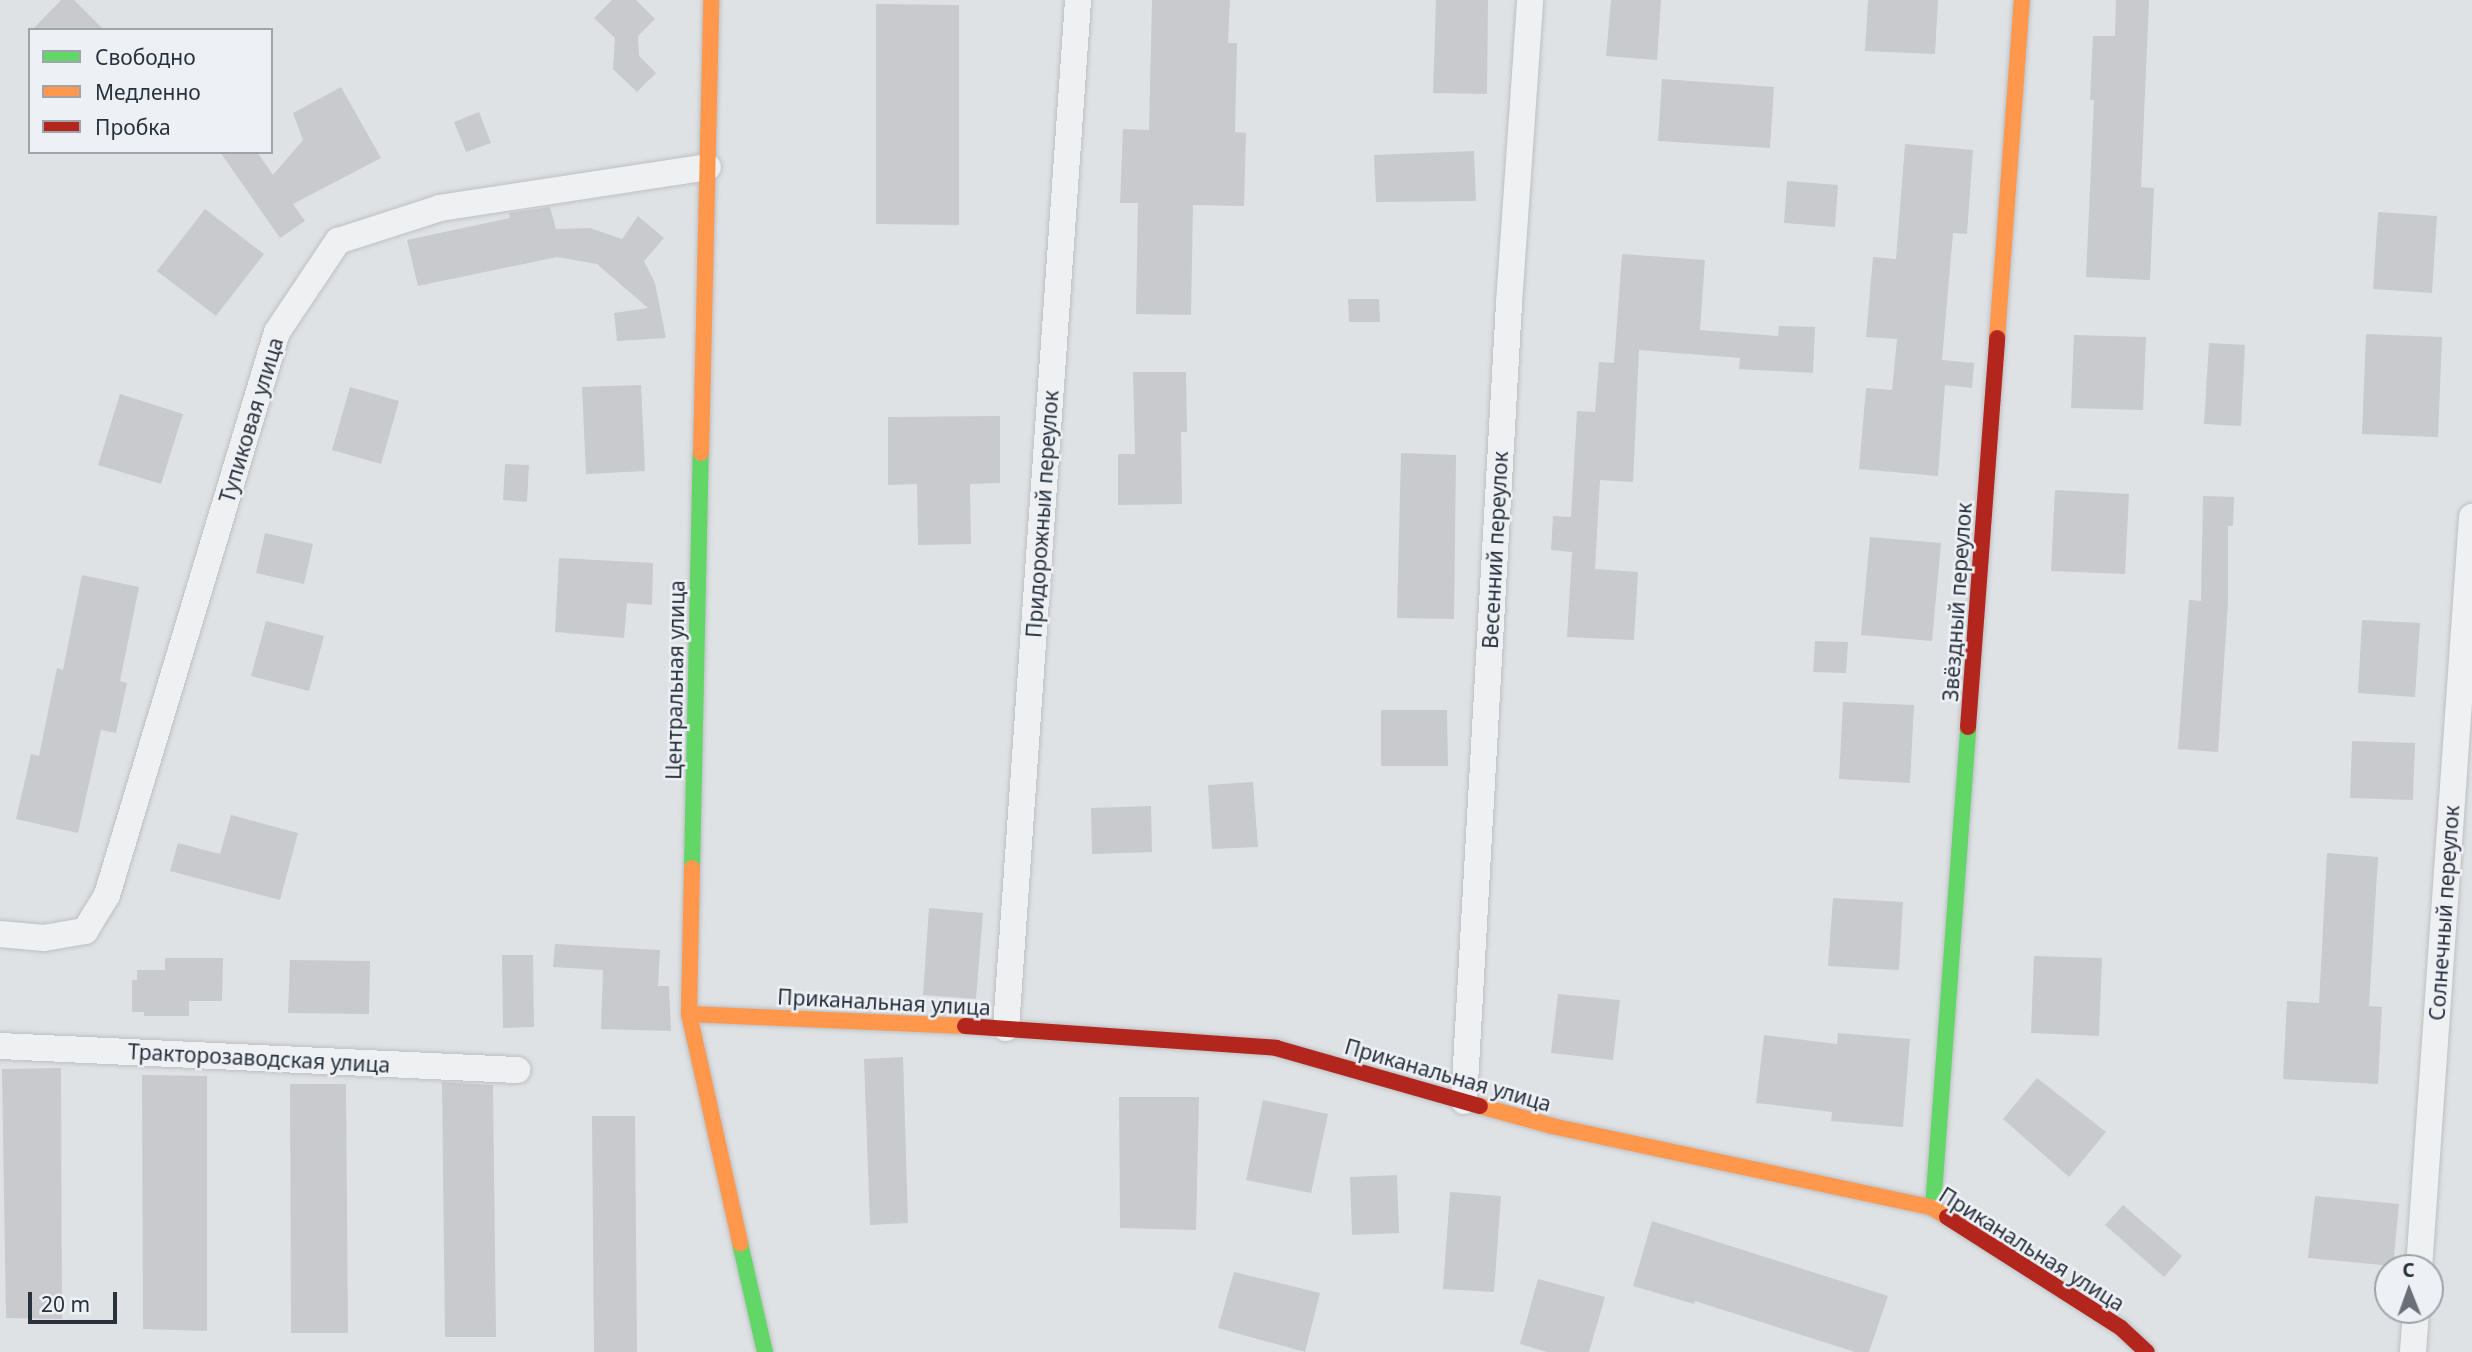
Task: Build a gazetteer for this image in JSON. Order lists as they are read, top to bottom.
{
  "streets": {
    "street": [
      "Тупиковая улица",
      "Придорожный переулок",
      "Весенний переулок",
      "Звёздный переулок",
      "Центральная улица",
      "Солнечный переулок",
      "Приканальная улица",
      "Тракторозаводская улица"
    ]
  },
  "crossings": [
    ["Тупиковая улица", "Центральная улица"],
    ["Придорожный переулок", "Приканальная улица"],
    ["Весенний переулок", "Приканальная улица"],
    ["Звёздный переулок", "Приканальная улица"],
    ["Центральная улица", "Приканальная улица"]
  ],
  "legend": ["Свободно", "Медленно", "Пробка"],
  "scale_bar": "20 m",
  "north": "top"
}
